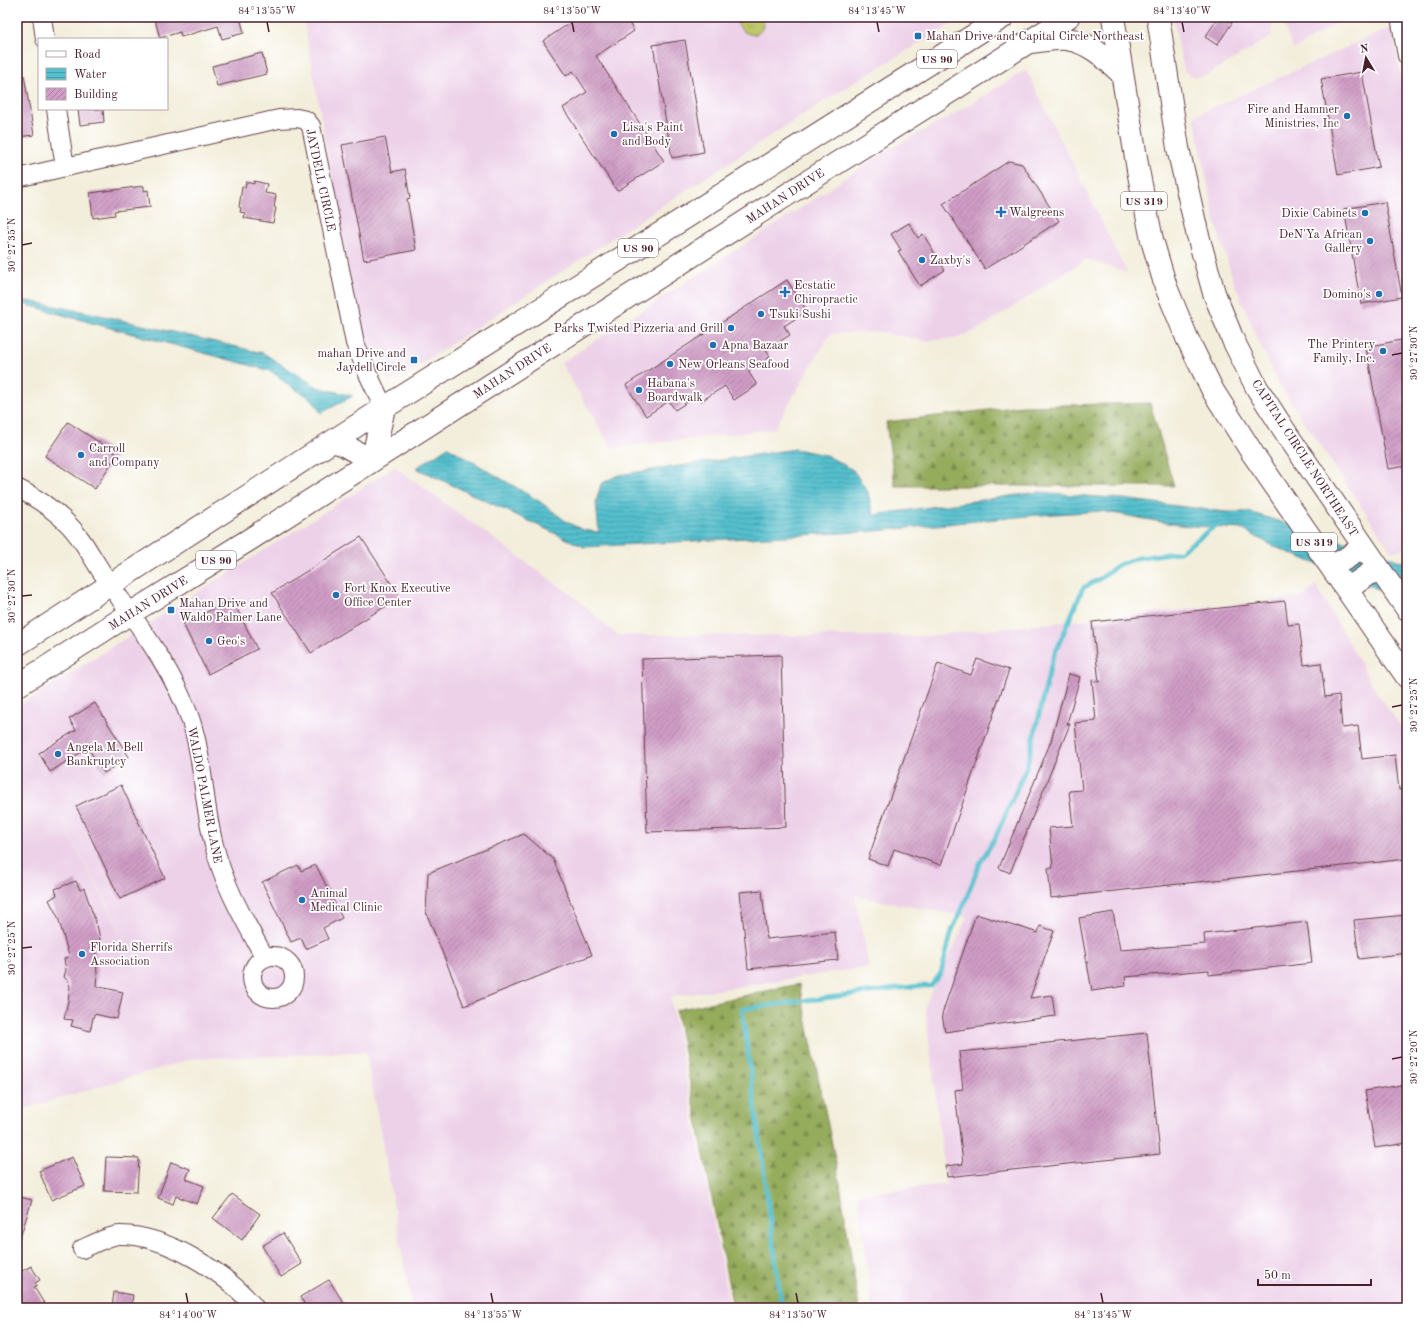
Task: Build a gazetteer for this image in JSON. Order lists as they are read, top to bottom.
{
  "streets": {
    "main road": [
      "US 90",
      "MAHAN DRIVE",
      "US 319",
      "CAPITAL CIRCLE NORTHEAST"
    ],
    "street": ["JAYDELL CIRCLE", "WALDO PALMER LANE"]
  },
  "crossings": [
    ["US 90", "JAYDELL CIRCLE"],
    ["US 90", "WALDO PALMER LANE"],
    ["MAHAN DRIVE", "WALDO PALMER LANE"]
  ],
  "places": {
    "transit": ["Mahan Drive and Capital Circle Northeast", "mahan Drive and Jaydell Circle", "Mahan Drive and Waldo Palmer Lane"],
    "other": [
      "Fire and Hammer Ministries, Inc",
      "Lisa's Paint and Body",
      "Dixie Cabinets",
      "DeN'Ya African Gallery",
      "Zaxby's",
      "Domino's",
      "Tsuki Sushi",
      "Parks Twisted Pizzeria and Grill",
      "Apna Bazaar",
      "The Printery Family, Inc.",
      "New Orleans Seafood",
      "Habana's Boardwalk",
      "Carroll and Company",
      "Fort Knox Executive Office Center",
      "Geo's",
      "Angela M. Bell Bankruptcy",
      "Animal Medical Clinic",
      "Florida Sherrifs Association"
    ],
    "health": ["Walgreens", "Ecstatic Chiropractic"]
  },
  "legend": ["Road", "Water", "Building"],
  "scale_bar": "50 m",
  "north": "top",
  "coordinates": [
    "84°13'55\"W",
    "84°13'50\"W",
    "84°13'45\"W",
    "84°13'40\"W",
    "30°27'35\"N",
    "30°27'30\"N",
    "30°27'25\"N",
    "30°27'20\"N",
    "84°14'00\"W"
  ]
}
